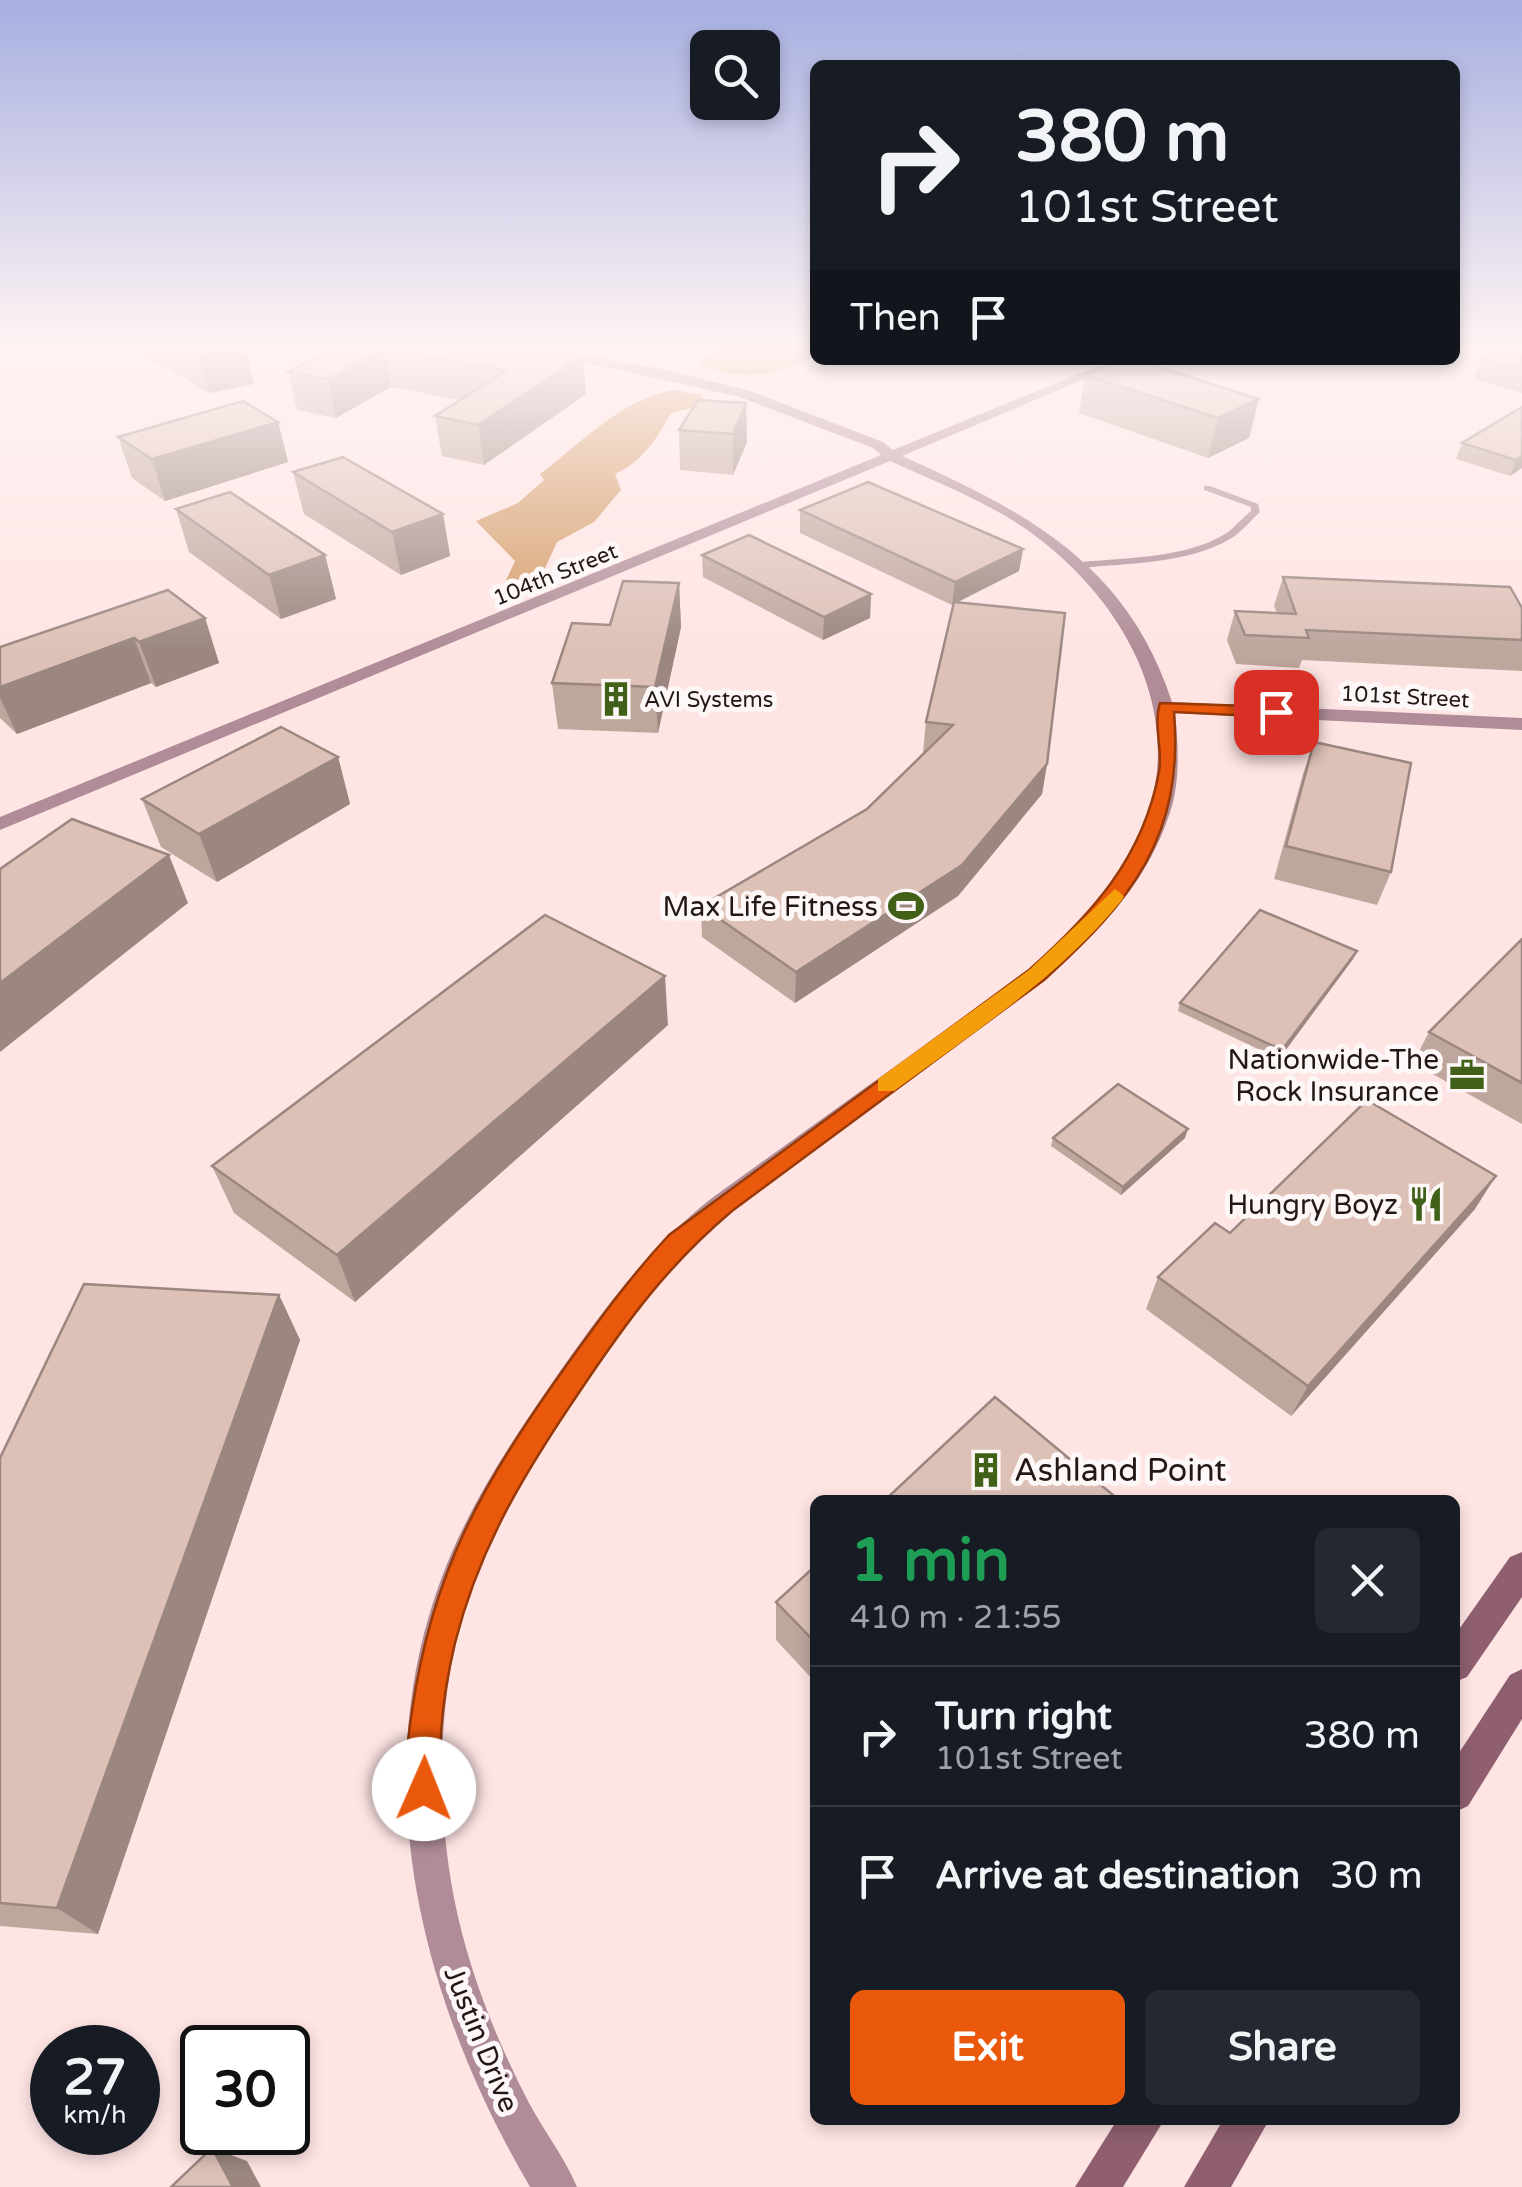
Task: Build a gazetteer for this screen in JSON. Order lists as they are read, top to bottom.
{
  "streets": {
    "street": ["104th Street", "101st Street", "Justin Drive"]
  },
  "crossings": [
    ["104th Street", "Justin Drive"],
    ["101st Street", "Justin Drive"]
  ],
  "places": {
    "building": ["AVI Systems", "Ashland Point"],
    "sports": ["Max Life Fitness"],
    "office": ["Nationwide-The Rock Insurance"],
    "restaurant": ["Hungry Boyz"]
  },
  "page": {
    "turn": ["380 m", "101st Street"],
    "then": "Then",
    "heading": ["1 min", "410 m · 21:55"],
    "list": [
      {
        "name": "Turn right",
        "note": "101st Street",
        "value": "380 m"
      },
      {
        "name": "Arrive at destination",
        "value": "30 m"
      }
    ],
    "buttons": ["Exit", "Share"],
    "speed": "27 km/h",
    "limit": "30"
  }
}
